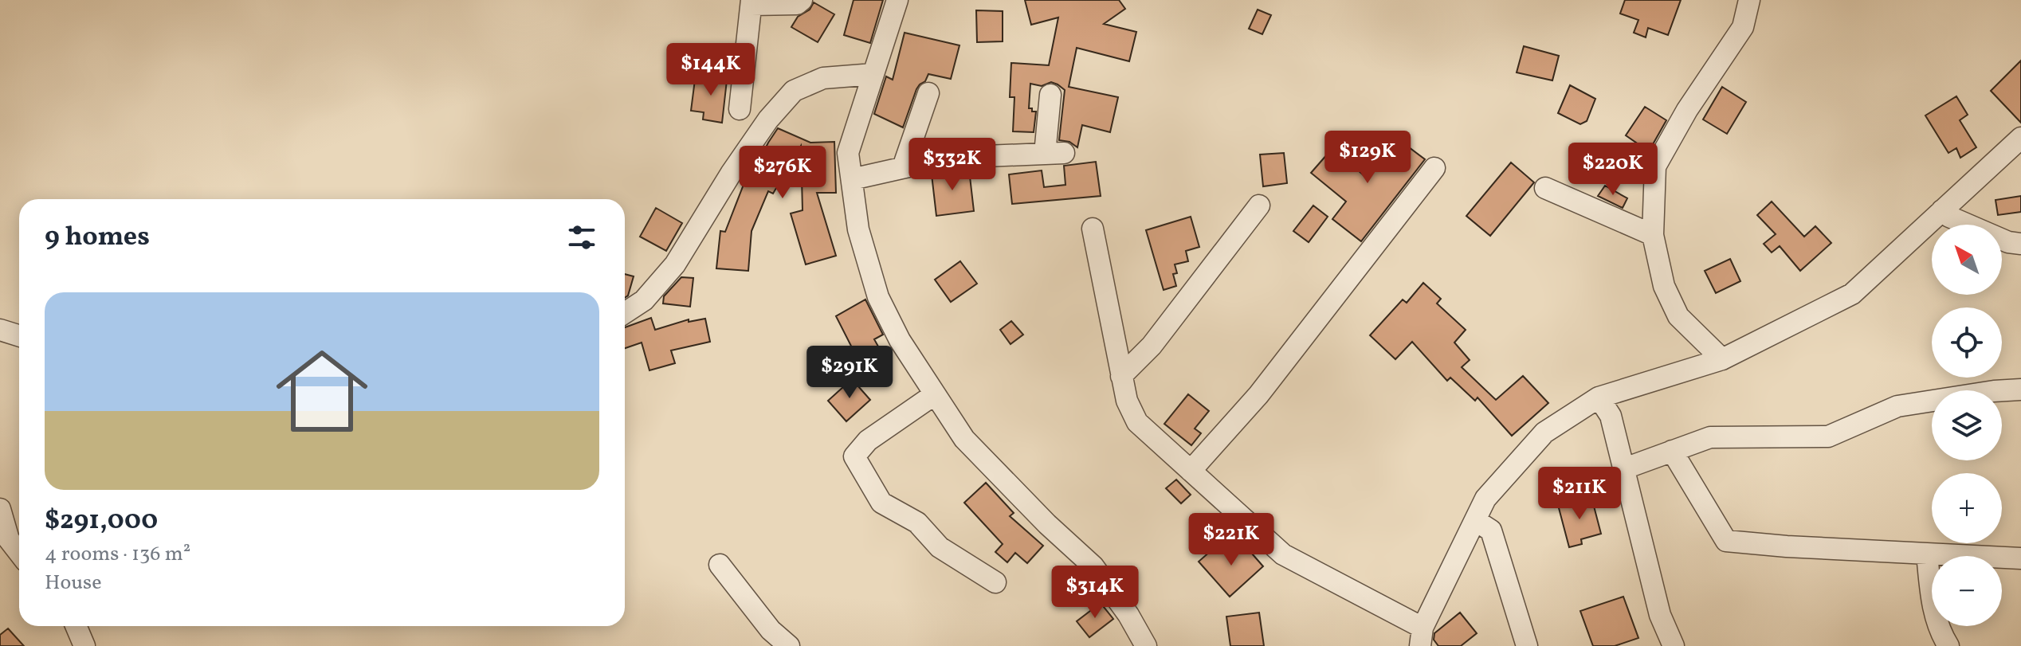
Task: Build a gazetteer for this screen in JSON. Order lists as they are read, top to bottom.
{
  "north": "top left",
  "page": {
    "price": [
      "$144K",
      "$129K",
      "$332K",
      "$220K",
      "$276K",
      "$291K",
      "$211K",
      "$221K",
      "$314K"
    ],
    "heading": "9 homes",
    "map_buttons": ["+", "−"],
    "list": [
      {
        "name": "$291,000",
        "note": "4 rooms · 136 m² · House"
      }
    ]
  }
}
